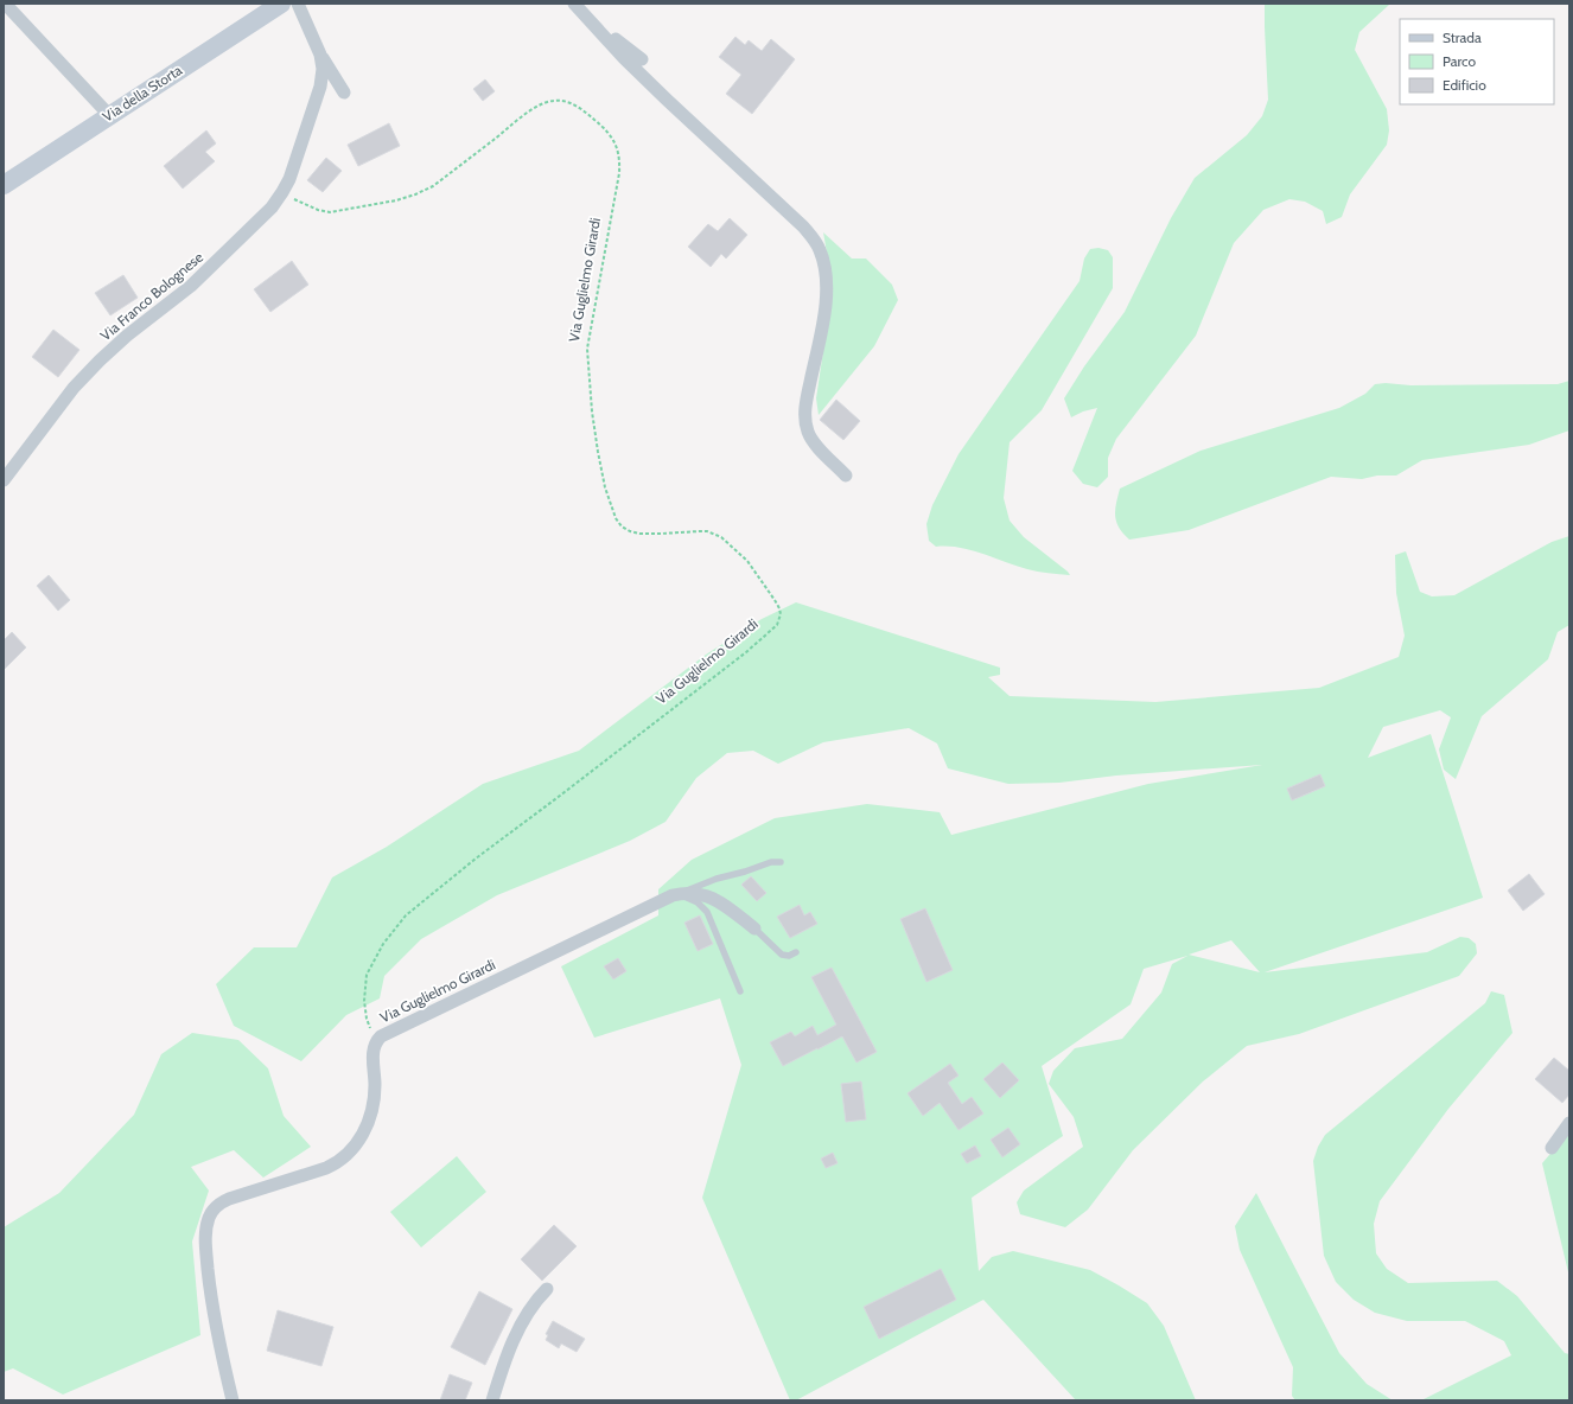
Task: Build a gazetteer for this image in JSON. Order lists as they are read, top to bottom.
{
  "streets": {
    "main road": ["Via della Storta"],
    "street": ["Via Guglielmo Girardi", "Via Franco Bolognese"]
  },
  "crossings": [
    ["Via Guglielmo Girardi", "Via Franco Bolognese"]
  ],
  "legend": ["Strada", "Parco", "Edificio"]
}
